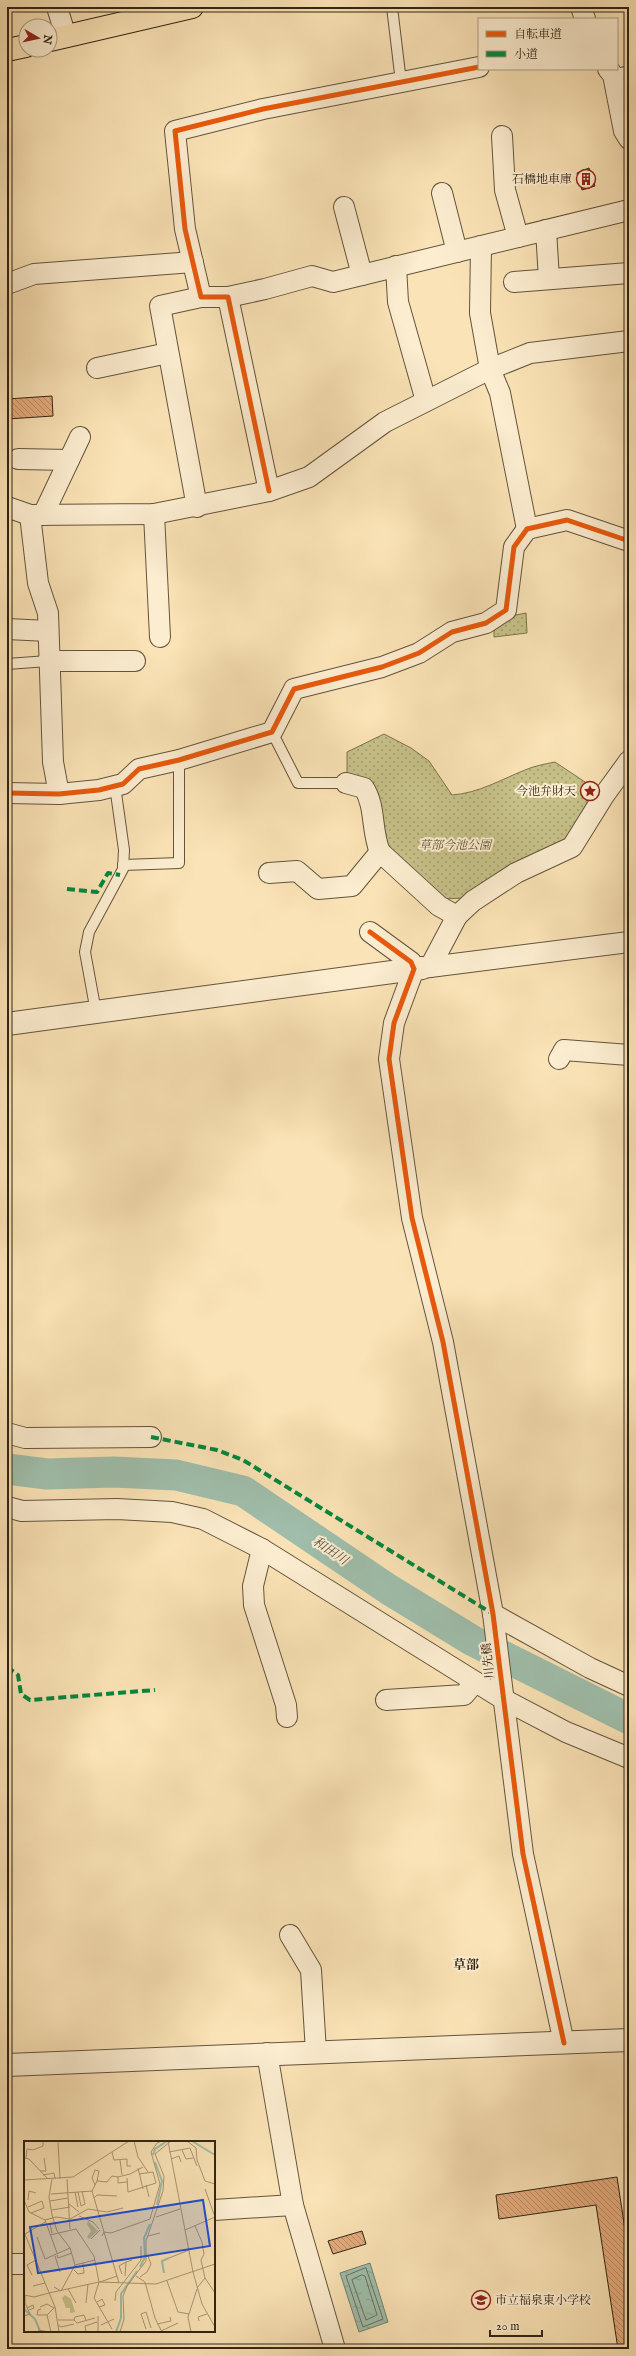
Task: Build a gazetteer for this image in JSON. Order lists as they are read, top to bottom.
{
  "streets": {
    "street": ["川先橋"]
  },
  "districts": ["草部"],
  "water": ["和田川"],
  "parks": ["草部今池公園"],
  "places": {
    "building": ["石橋地車庫"],
    "place": ["今池弁財天"],
    "school or university": ["市立福泉東小学校"]
  },
  "legend": ["自転車道", "小道"],
  "scale_bar": "20 m",
  "north": "right"
}
